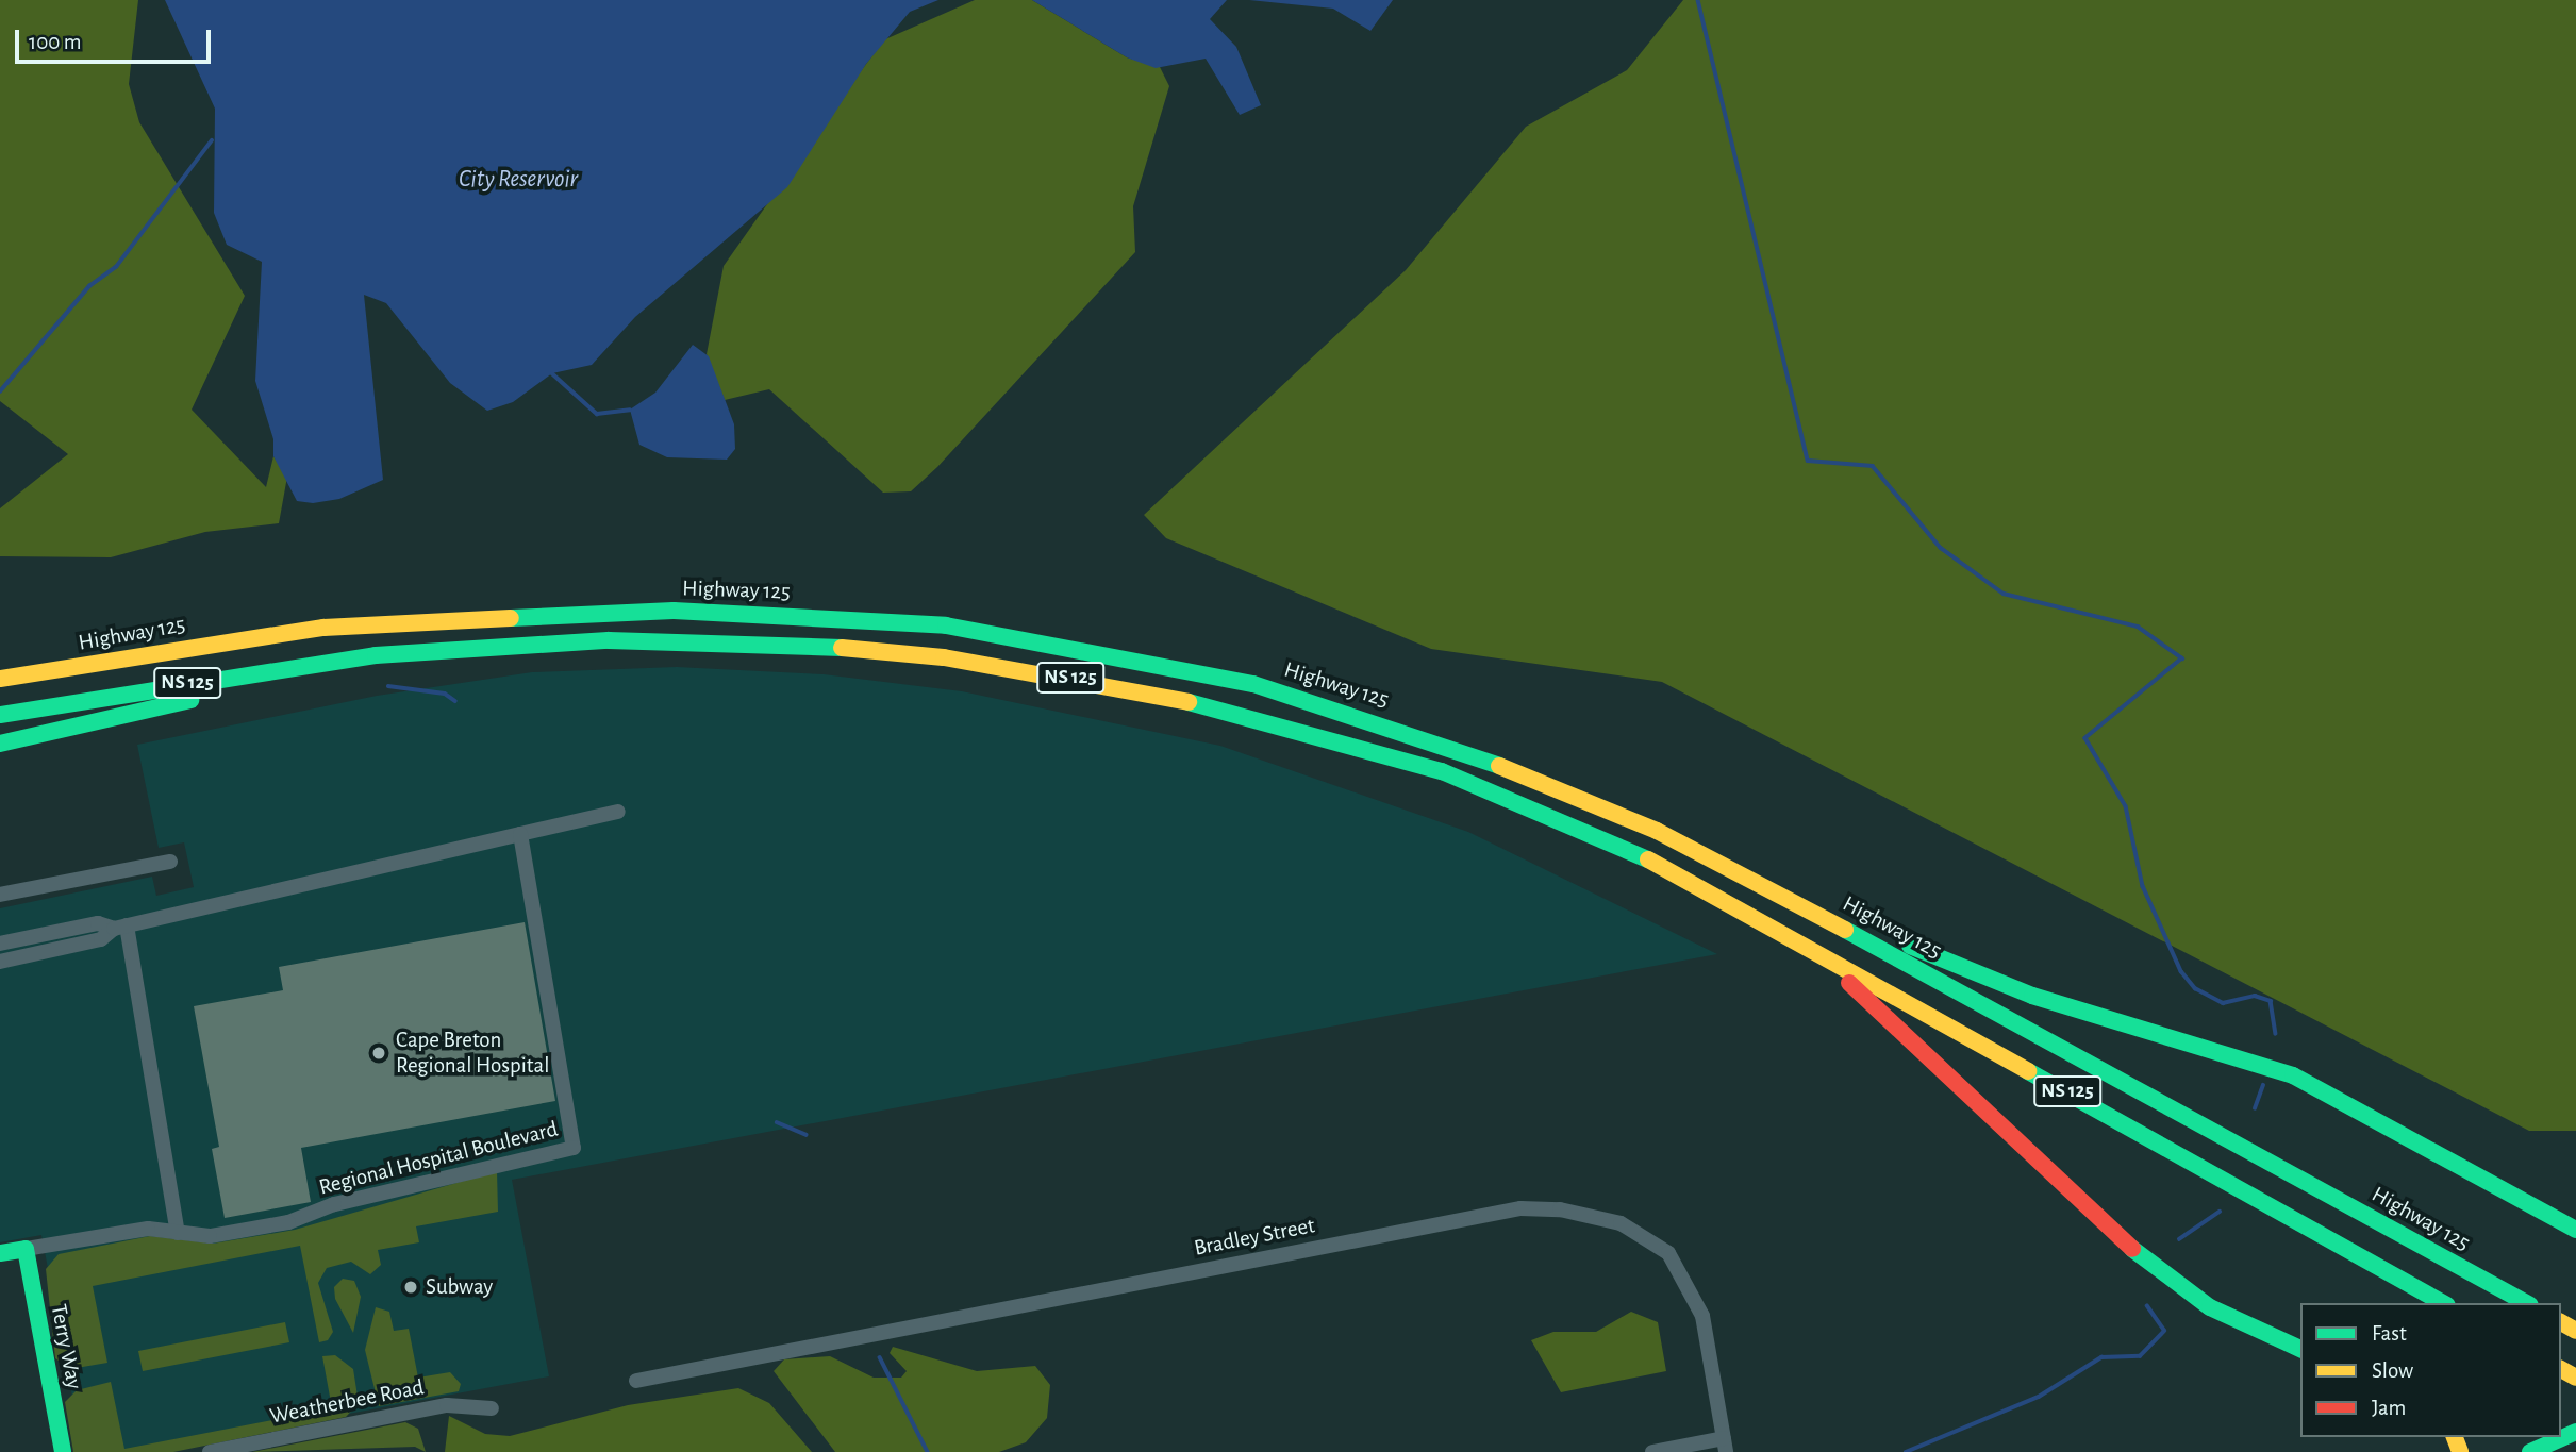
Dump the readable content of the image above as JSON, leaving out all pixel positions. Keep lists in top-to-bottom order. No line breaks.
{"streets":{"main road":["Highway 125","NS 125","Terry Way"],"street":["Regional Hospital Boulevard","Bradley Street","Weatherbee Road"]},"crossings":[["Regional Hospital Boulevard","Terry Way"]],"water":["City Reservoir"],"places":["Cape Breton Regional Hospital","Subway"],"legend":["Fast","Slow","Jam"],"scale_bar":"100 m"}
